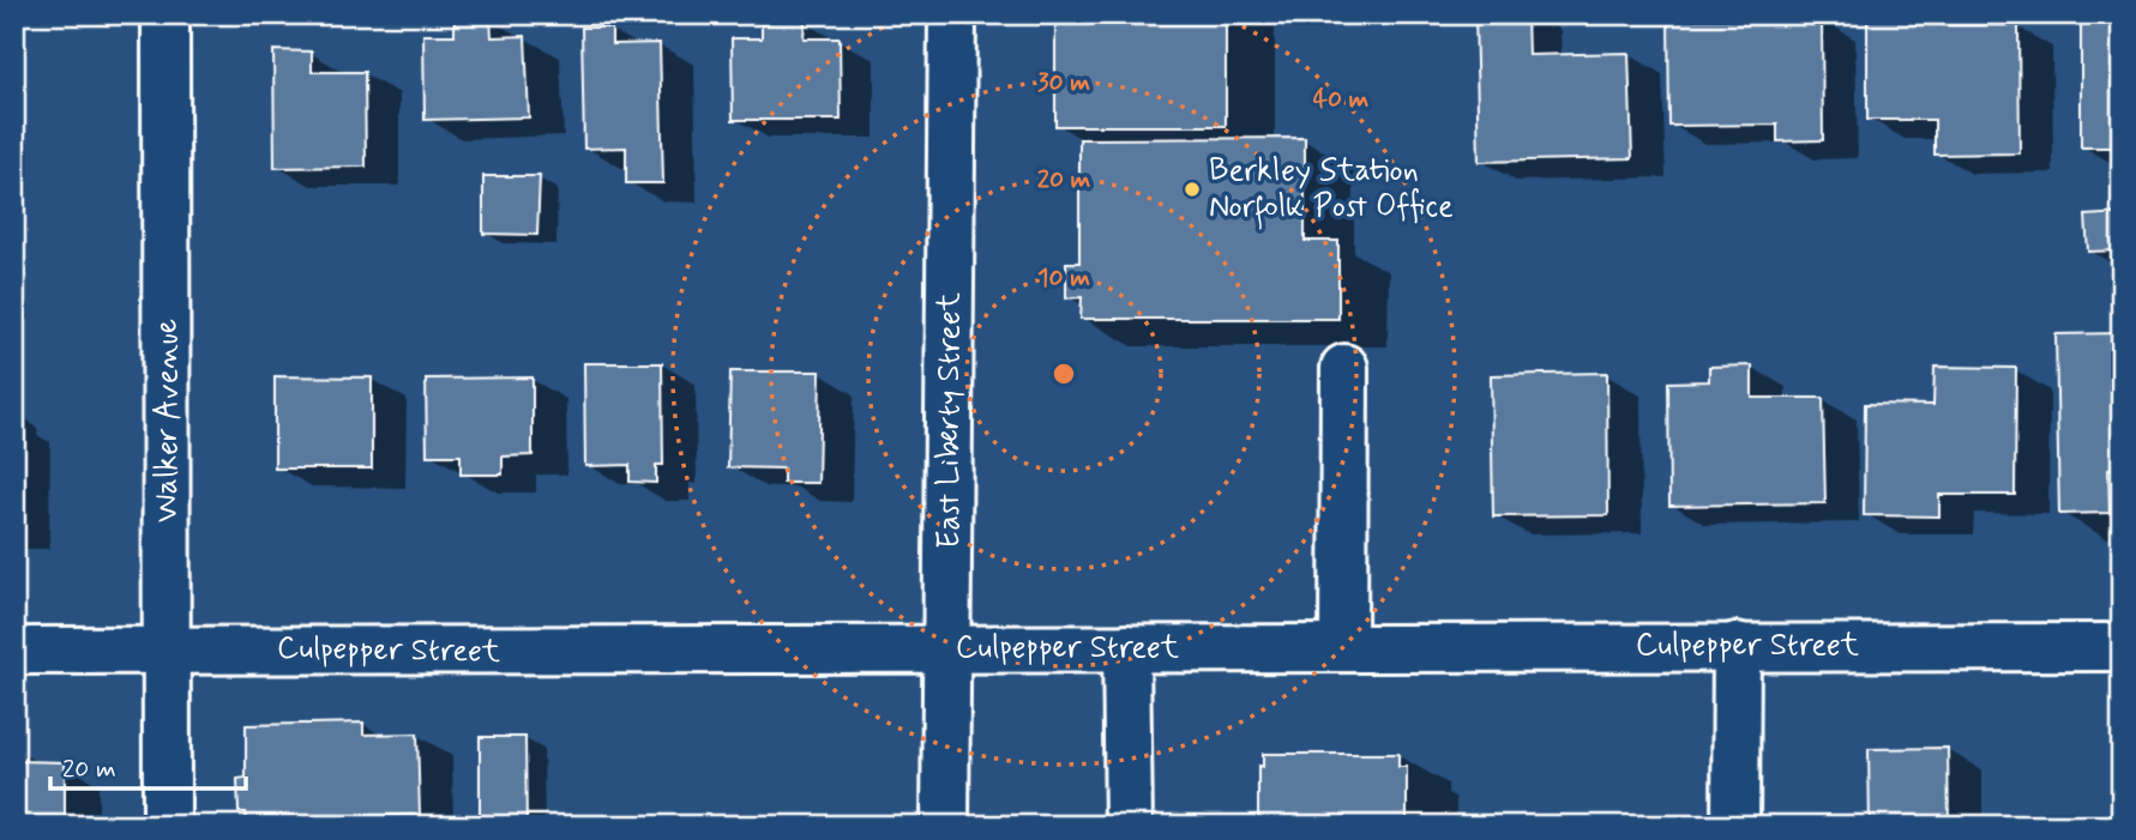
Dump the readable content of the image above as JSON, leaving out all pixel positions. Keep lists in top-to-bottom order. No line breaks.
{"streets":{"street":["Walker Avenue","East Liberty Street","Culpepper Street"]},"crossings":[["Walker Avenue","Culpepper Street"],["East Liberty Street","Culpepper Street"]],"places":["Berkley Station Norfolk Post Office"],"scale_bar":"20 m","rings":["30 m","40 m","20 m","10 m"]}
